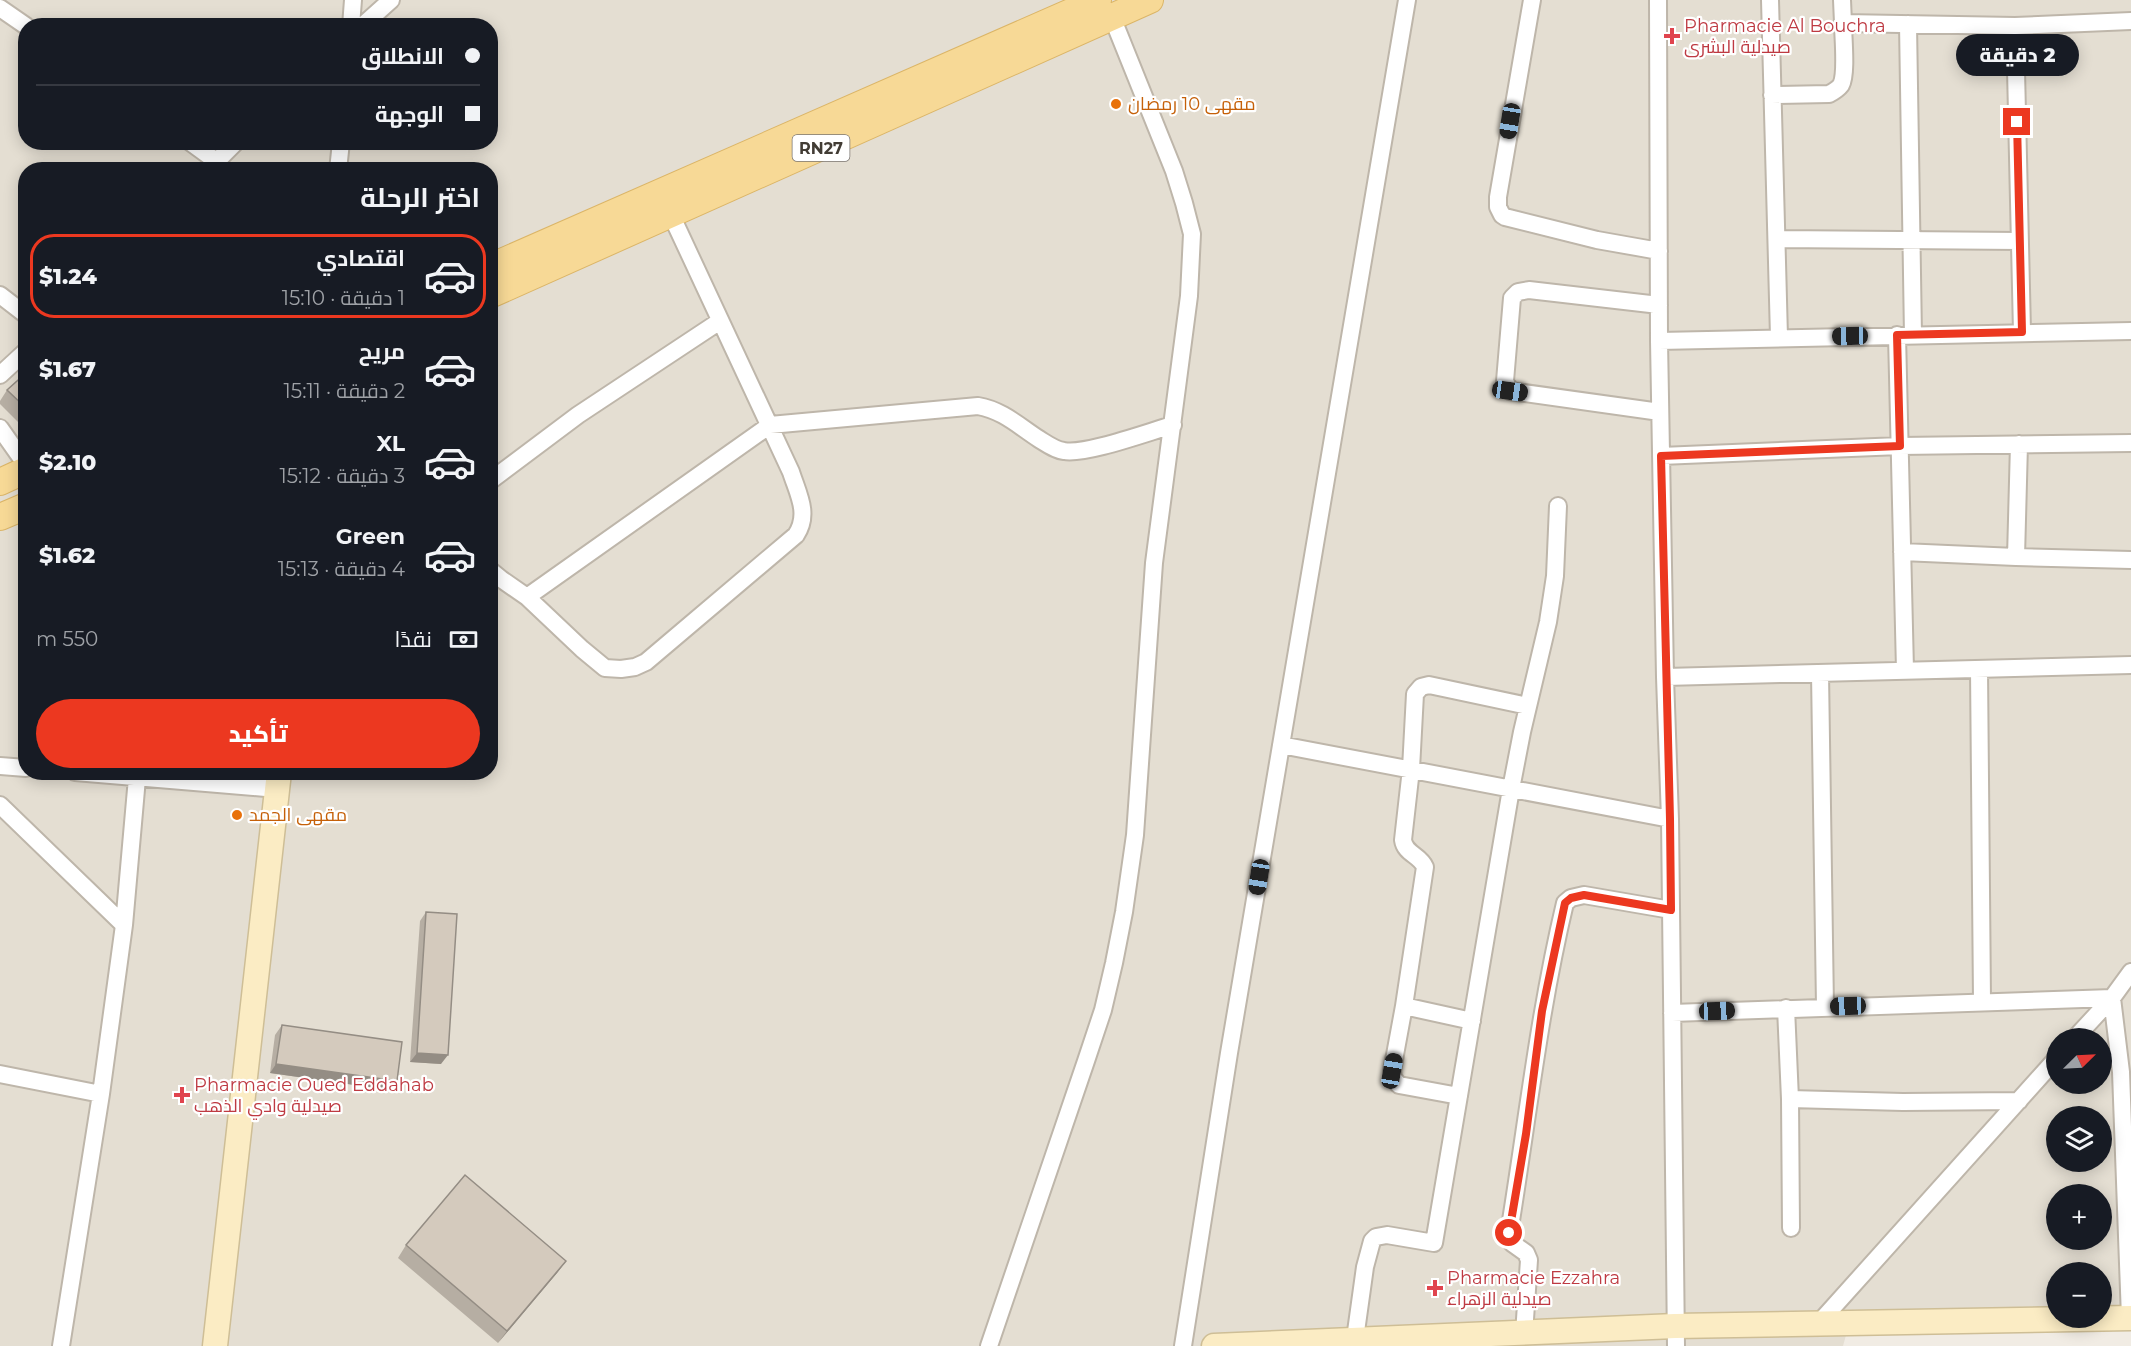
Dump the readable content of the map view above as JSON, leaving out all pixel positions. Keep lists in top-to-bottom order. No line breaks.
{"streets":{"main road":["RN27"]},"places":{"health":["Pharmacie Al Bouchra صيدلية البشرى","Pharmacie Oued Eddahab صيدلية وادي الذهب","Pharmacie Ezzahra صيدلية الزهراء"],"other":["مقهى 10 رمضان","مقهى الجمد"]},"north":"top right","page":{"banner":["الانطلاق","الوجهة"],"bubble":"2 دقيقة","heading":"اختر الرحلة","list":[{"name":"اقتصادي","note":"1 دقيقة · 15:10","value":"$1.24"},{"name":"مريح","note":"2 دقيقة · 15:11","value":"$1.67"},{"name":"XL","note":"3 دقيقة · 15:12","value":"$2.10"},{"name":"Green","note":"4 دقيقة · 15:13","value":"$1.62"}],"pay":["نقدًا","550 m"],"buttons":"تأكيد","map_buttons":["+","−"]}}
